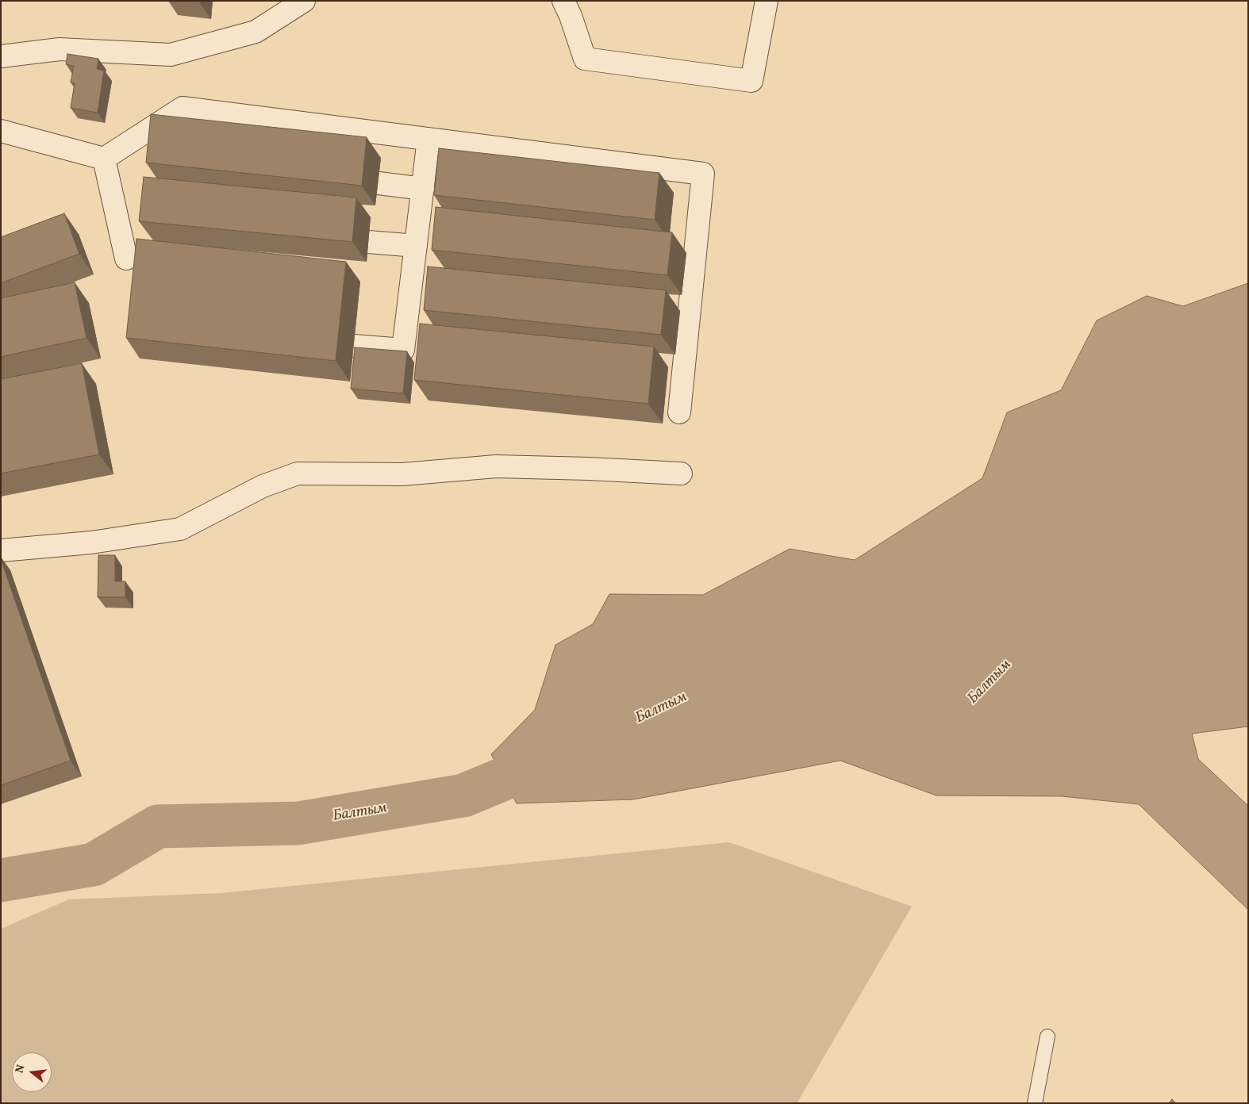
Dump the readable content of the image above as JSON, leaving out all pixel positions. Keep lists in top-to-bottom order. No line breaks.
{"water":["Балтым"],"north":"left"}
